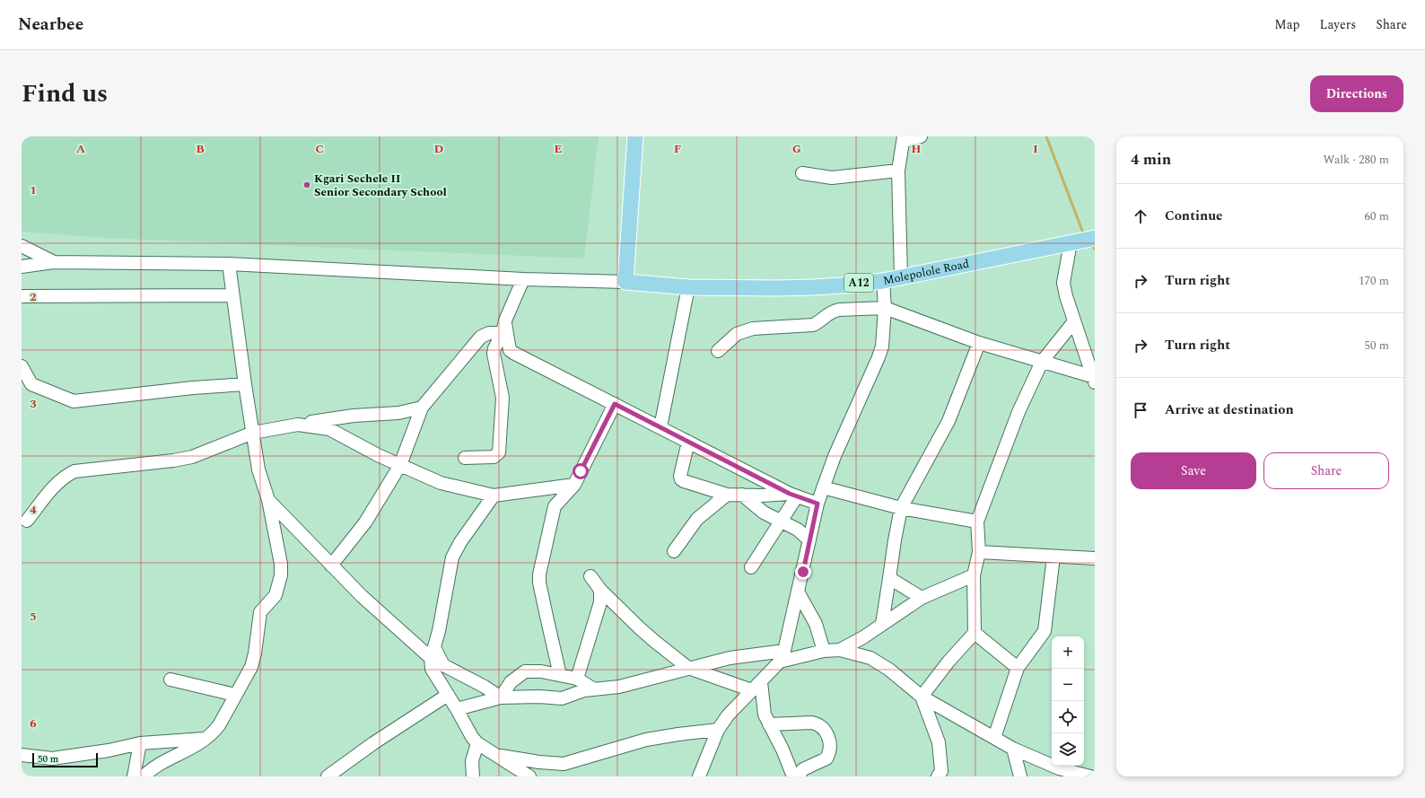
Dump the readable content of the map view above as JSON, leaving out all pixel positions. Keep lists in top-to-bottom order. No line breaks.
{"streets":{"main road":["Molepolole Road","A12"]},"places":["Kgari Sechele II Senior Secondary School"],"scale_bar":"50 m","page":{"header":"Nearbee","nav":["Map","Layers","Share"],"title":"Find us","buttons":["Directions",["Save","Share"]],"heading":["4 min","Walk · 280 m"],"list":[["Continue","60 m"],["Turn right","170 m"],["Turn right","50 m"],"Arrive at destination"],"map_buttons":["+","−"],"scale":"50 m"},"grid":{"columns":["A","B","C","D","E","F","G","H","I"],"rows":["1","2","3","4","5","6"]}}
